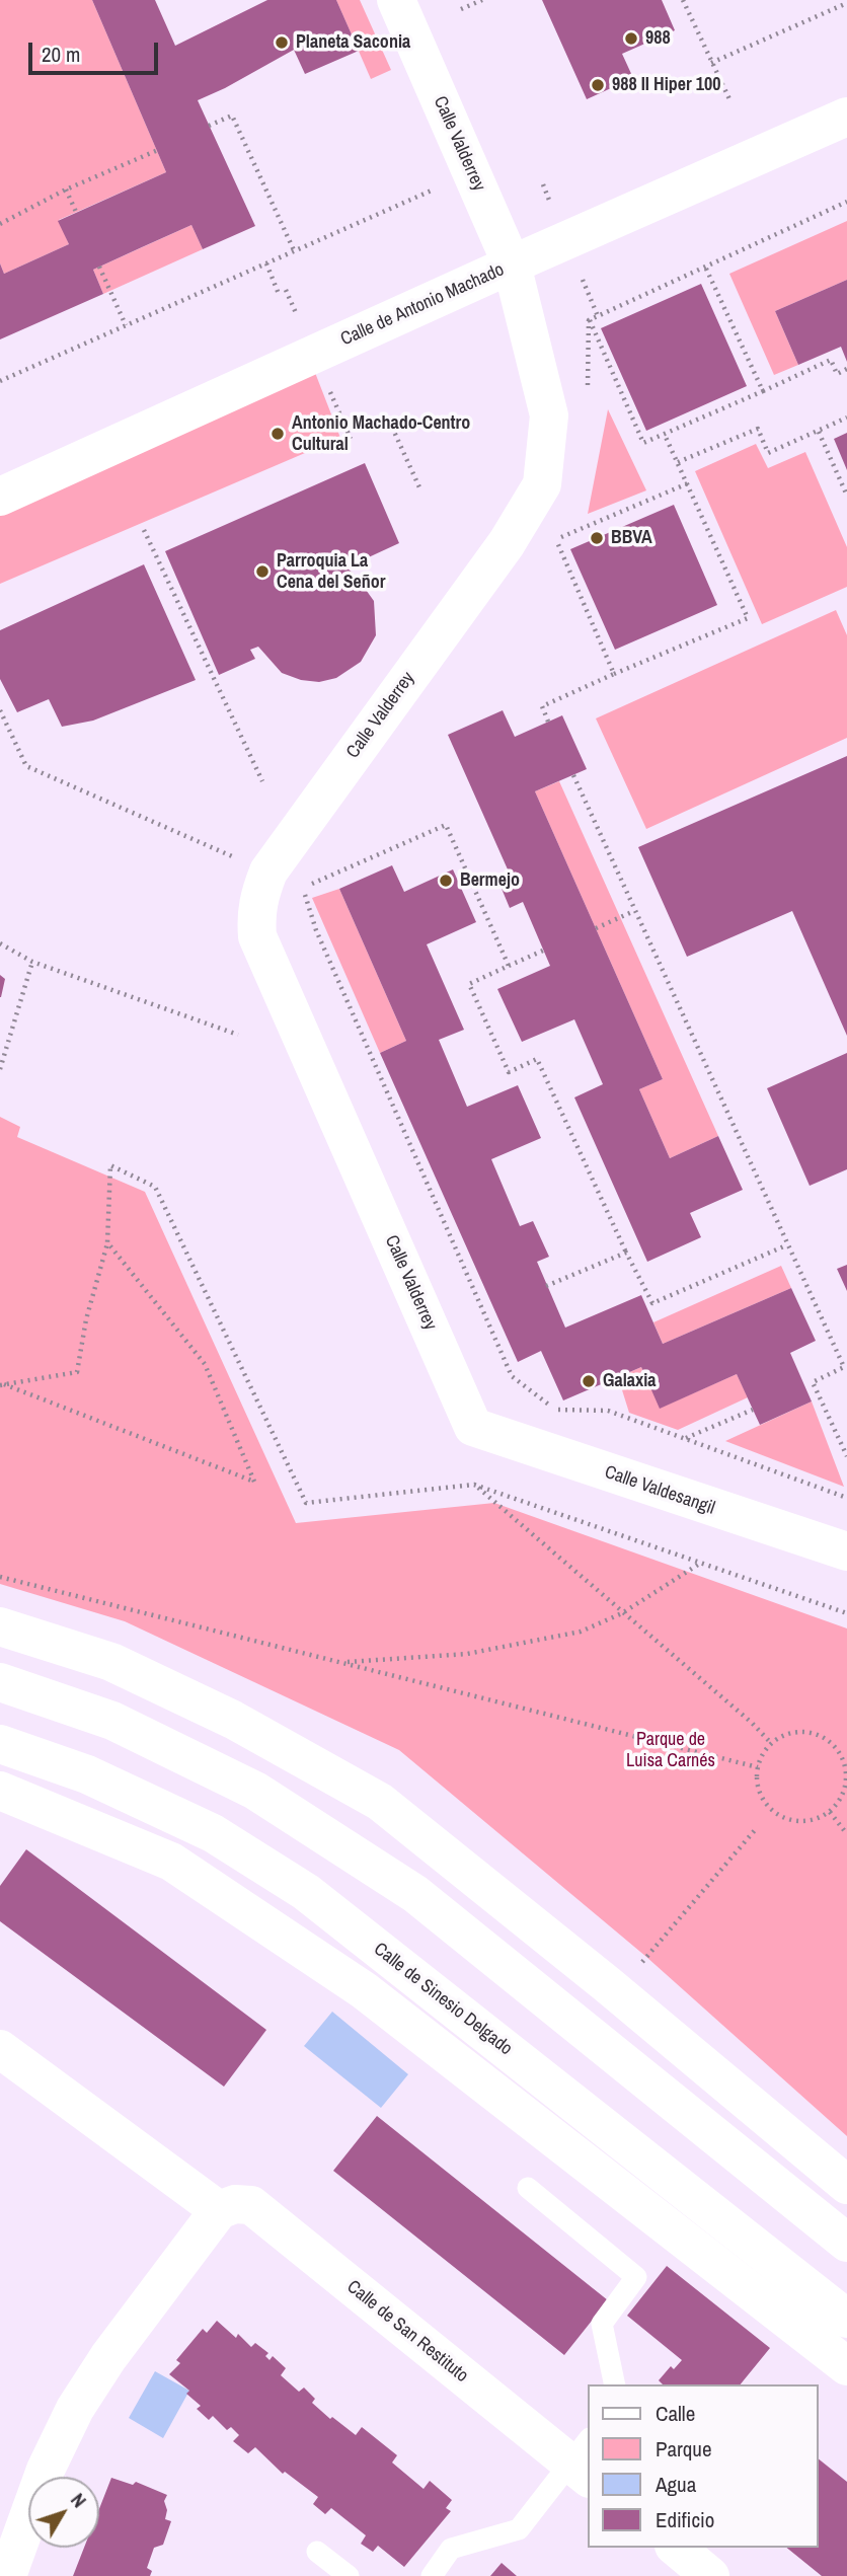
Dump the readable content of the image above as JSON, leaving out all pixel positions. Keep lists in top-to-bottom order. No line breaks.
{"streets":{"street":["Calle Valderrey","Calle de Antonio Machado","Calle Valdesangil","Calle de Sinesio Delgado","Calle de San Restituto"]},"crossings":[["Calle Valderrey","Calle de Antonio Machado"],["Calle Valderrey","Calle Valdesangil"]],"parks":["Parque de Luisa Carnés"],"places":["988","Planeta Saconia","988 II Hiper 100","Antonio Machado-Centro Cultural","BBVA","Parroquia La Cena del Señor","Bermejo","Galaxia"],"legend":["Calle","Parque","Agua","Edificio"],"scale_bar":"20 m","north":"top right"}
